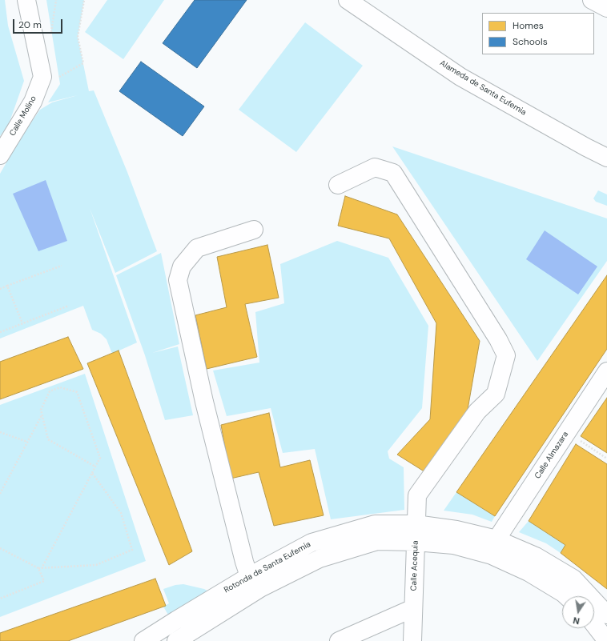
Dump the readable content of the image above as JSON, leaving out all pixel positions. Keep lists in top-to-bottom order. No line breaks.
{"streets":{"street":["Alameda de Santa Eufemia","Calle Molino","Calle Almazara","Calle Acequia","Rotonda de Santa Eufemia"]},"crossings":[["Calle Almazara","Rotonda de Santa Eufemia"],["Calle Acequia","Rotonda de Santa Eufemia"]],"legend":["Homes","Schools"],"scale_bar":"20 m","north":"bottom"}
